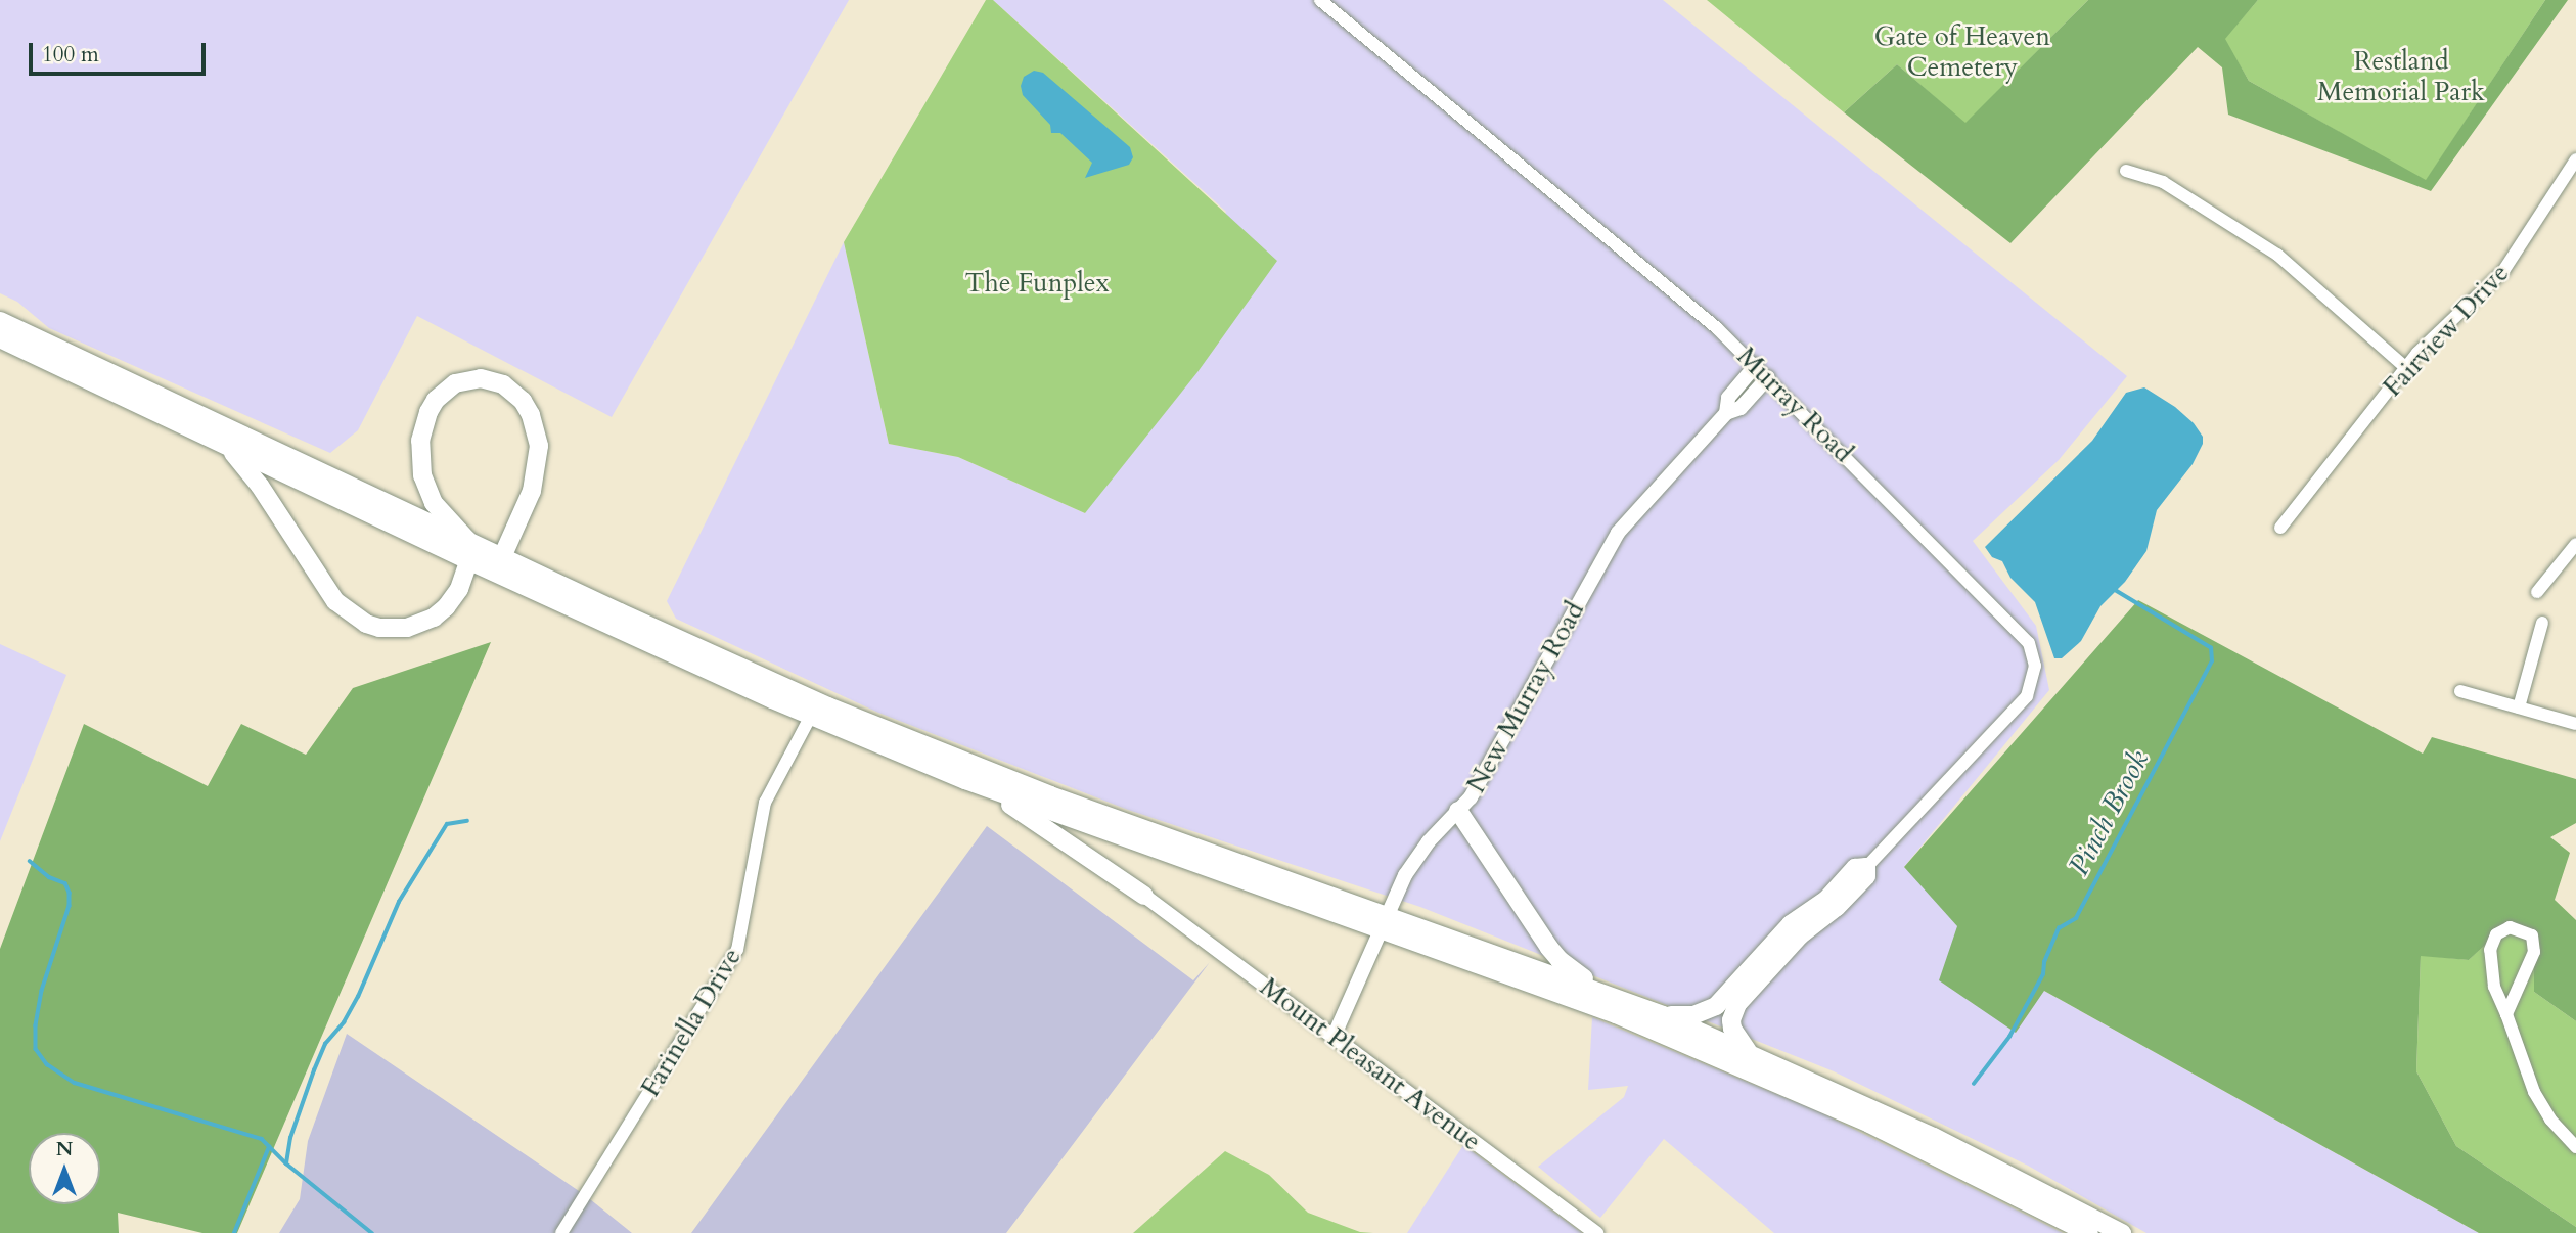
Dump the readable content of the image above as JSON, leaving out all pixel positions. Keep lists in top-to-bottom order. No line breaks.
{"streets":{"street":["Fairview Drive","Murray Road","New Murray Road","Farinella Drive","Mount Pleasant Avenue"]},"crossings":[["Murray Road","New Murray Road"],["New Murray Road","Mount Pleasant Avenue"]],"water":["Pinch Brook"],"parks":["Gate of Heaven Cemetery","Restland Memorial Park","The Funplex"],"scale_bar":"100 m","north":"top"}
